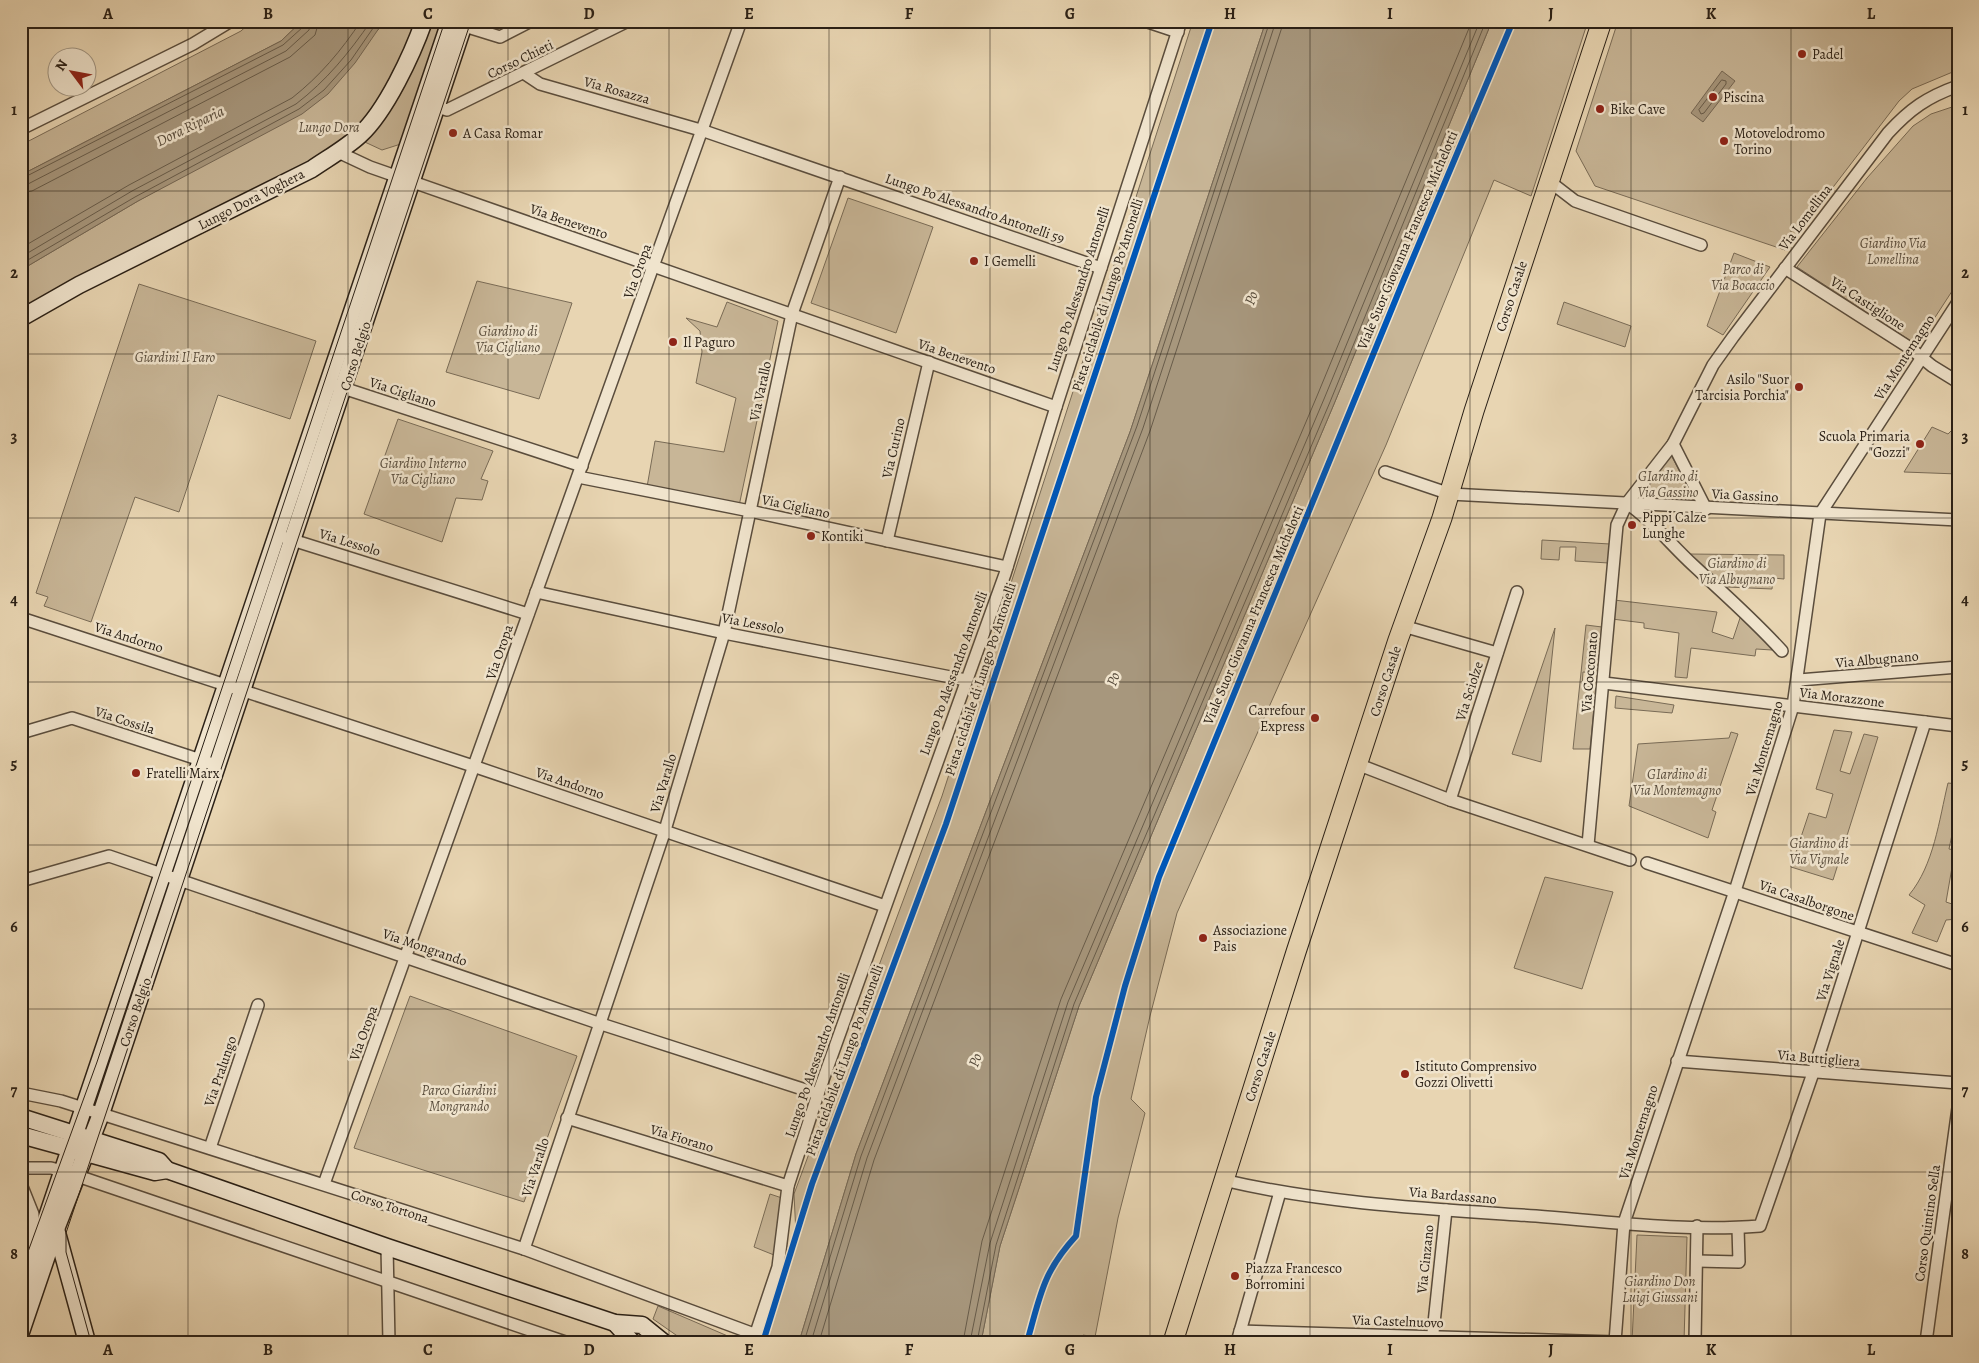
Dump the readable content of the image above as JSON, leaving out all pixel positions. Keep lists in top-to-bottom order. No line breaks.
{"streets":{"main road":["Lungo Dora Voghera","Corso Casale","Corso Belgio"],"street":["Corso Chieti","Via Rosazza","Lungo Po Alessandro Antonelli 59","Via Lomellina","Via Benevento","Via Oropa","Lungo Po Alessandro Antonelli","Via Castiglione","Via Montemagno","Via Varallo","Via Cigliano","Via Curino","Via Gassino","Via Lessolo","Via Andorno","Via Albugnano","Via Cocconato","Via Sciolze","Via Morazzone","Via Cossila","Via Casalborgone","Via Mongrando","Via Vignale","Via Buttigliera","Via Pralungo","Via Fiorano","Via Bardassano","Corso Tortona","Corso Quintino Sella","Via Cinzano","Via Castelnuovo"],"cycle path":["Viale Suor Giovanna Francesca Michelotti","Pista ciclabile di Lungo Po Antonelli"]},"crossings":[["Corso Chieti","Via Rosazza"],["Corso Chieti","Corso Belgio"],["Via Rosazza","Via Oropa"],["Lungo Dora Voghera","Via Benevento"],["Lungo Po Alessandro Antonelli 59","Lungo Po Alessandro Antonelli"],["Via Lomellina","Via Castiglione"],["Via Lomellina","Via Gassino"],["Via Lomellina","Via Cocconato"],["Via Benevento","Via Oropa"],["Via Benevento","Lungo Po Alessandro Antonelli"],["Via Benevento","Corso Belgio"],["Via Benevento","Via Varallo"],["Via Benevento","Via Curino"],["Via Oropa","Via Cigliano"],["Via Oropa","Via Lessolo"],["Via Oropa","Via Andorno"],["Via Oropa","Via Mongrando"],["Via Oropa","Corso Tortona"],["Lungo Po Alessandro Antonelli","Via Cigliano"],["Lungo Po Alessandro Antonelli","Via Lessolo"],["Lungo Po Alessandro Antonelli","Via Andorno"],["Lungo Po Alessandro Antonelli","Via Mongrando"],["Lungo Po Alessandro Antonelli","Via Fiorano"],["Lungo Po Alessandro Antonelli","Corso Tortona"],["Corso Casale","Via Gassino"],["Via Castiglione","Via Montemagno"],["Corso Belgio","Via Cigliano"],["Corso Belgio","Via Lessolo"],["Corso Belgio","Via Andorno"],["Corso Belgio","Via Cossila"],["Corso Belgio","Via Mongrando"],["Corso Belgio","Corso Tortona"],["Via Montemagno","Via Gassino"],["Via Montemagno","Via Albugnano"],["Via Montemagno","Via Morazzone"],["Via Montemagno","Via Casalborgone"],["Via Montemagno","Via Buttigliera"],["Via Montemagno","Via Bardassano"],["Via Montemagno","Via Castelnuovo"],["Via Varallo","Via Cigliano"],["Via Varallo","Via Lessolo"],["Via Varallo","Via Andorno"],["Via Varallo","Via Mongrando"],["Via Varallo","Via Fiorano"],["Via Varallo","Corso Tortona"],["Via Cigliano","Via Curino"],["Via Gassino","Via Cocconato"],["Via Cocconato","Via Morazzone"],["Via Morazzone","Via Vignale"],["Via Casalborgone","Via Vignale"],["Via Vignale","Via Buttigliera"],["Via Pralungo","Corso Tortona"],["Via Bardassano","Via Cinzano"],["Via Cinzano","Via Castelnuovo"]],"water":["Dora Riparia","Po"],"parks":["Lungo Dora","Giardino Via Lomellina","Parco di Via Bocaccio","Giardino di Via Cigliano","Giardini Il Faro","Giardino Interno Via Cigliano","GIardino di Via Gassino","Giardino di Via Albugnano","GIardino di Via Montemagno","Giardino di Via Vignale","Parco Giardini Mongrando","Giardino Don Luigi Giussani"],"places":["Padel","Piscina","Bike Cave","A Casa Romar","Motovelodromo Torino","I Gemelli","Il Paguro","Asilo \"Suor Tarcisia Porchia\"","Scuola Primaria \"Gozzi\"","Pippi Calze Lunghe","Kontiki","Carrefour Express","Fratelli Marx","Associazione Pais","Istituto Comprensivo Gozzi Olivetti","Piazza Francesco Borromini"],"north":"top left","grid":{"columns":["A","B","C","D","E","F","G","H","I","J","K","L"],"rows":["1","2","3","4","5","6","7","8"]}}
